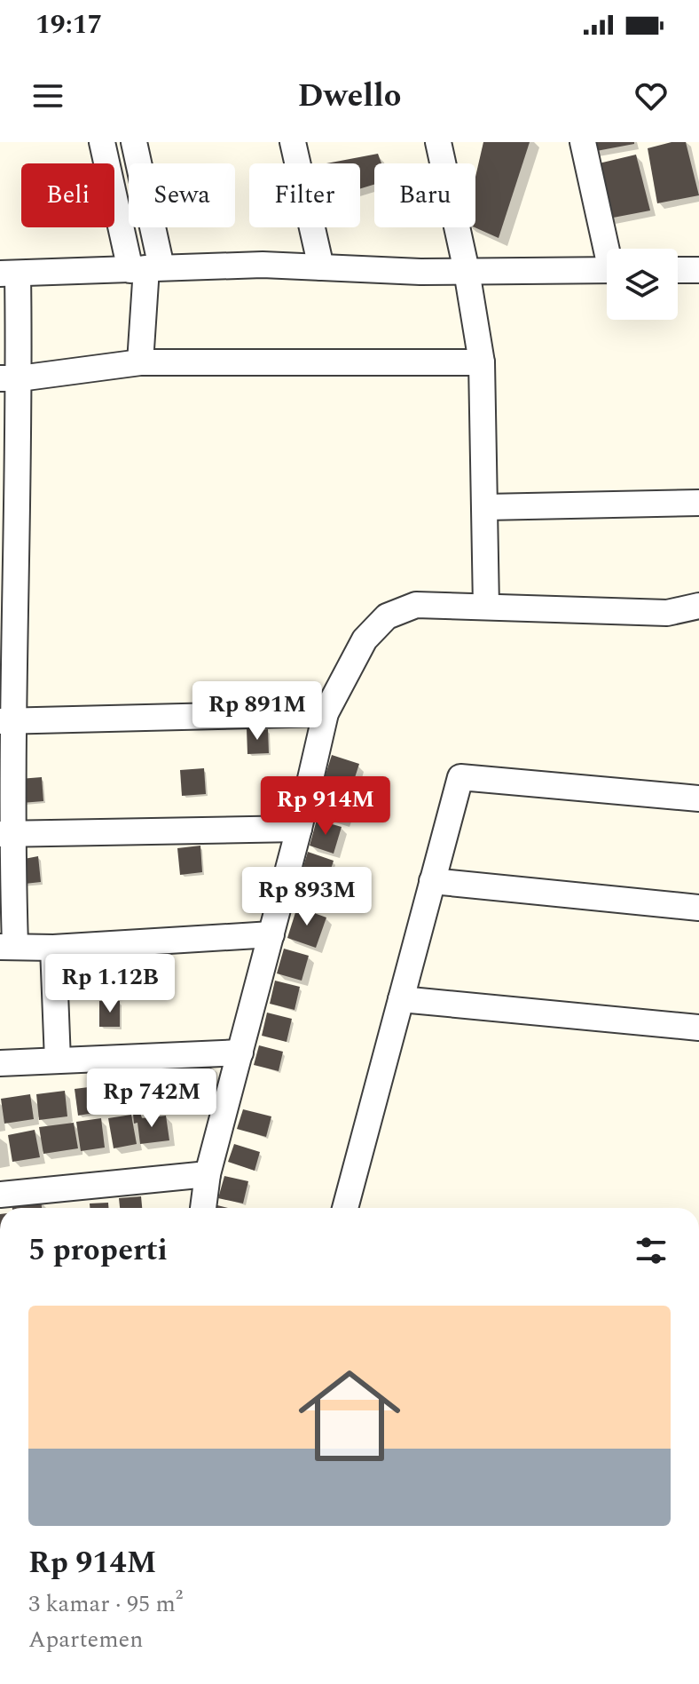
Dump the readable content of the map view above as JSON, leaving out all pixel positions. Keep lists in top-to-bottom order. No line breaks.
{"page":{"status":"19:17","header":"Dwello","chip":["Beli","Sewa","Filter","Baru"],"price":["Rp 891M","Rp 914M","Rp 893M","Rp 1.12B","Rp 742M"],"heading":"5 properti","list":[{"name":"Rp 914M","note":"3 kamar · 95 m² · Apartemen"}]}}
